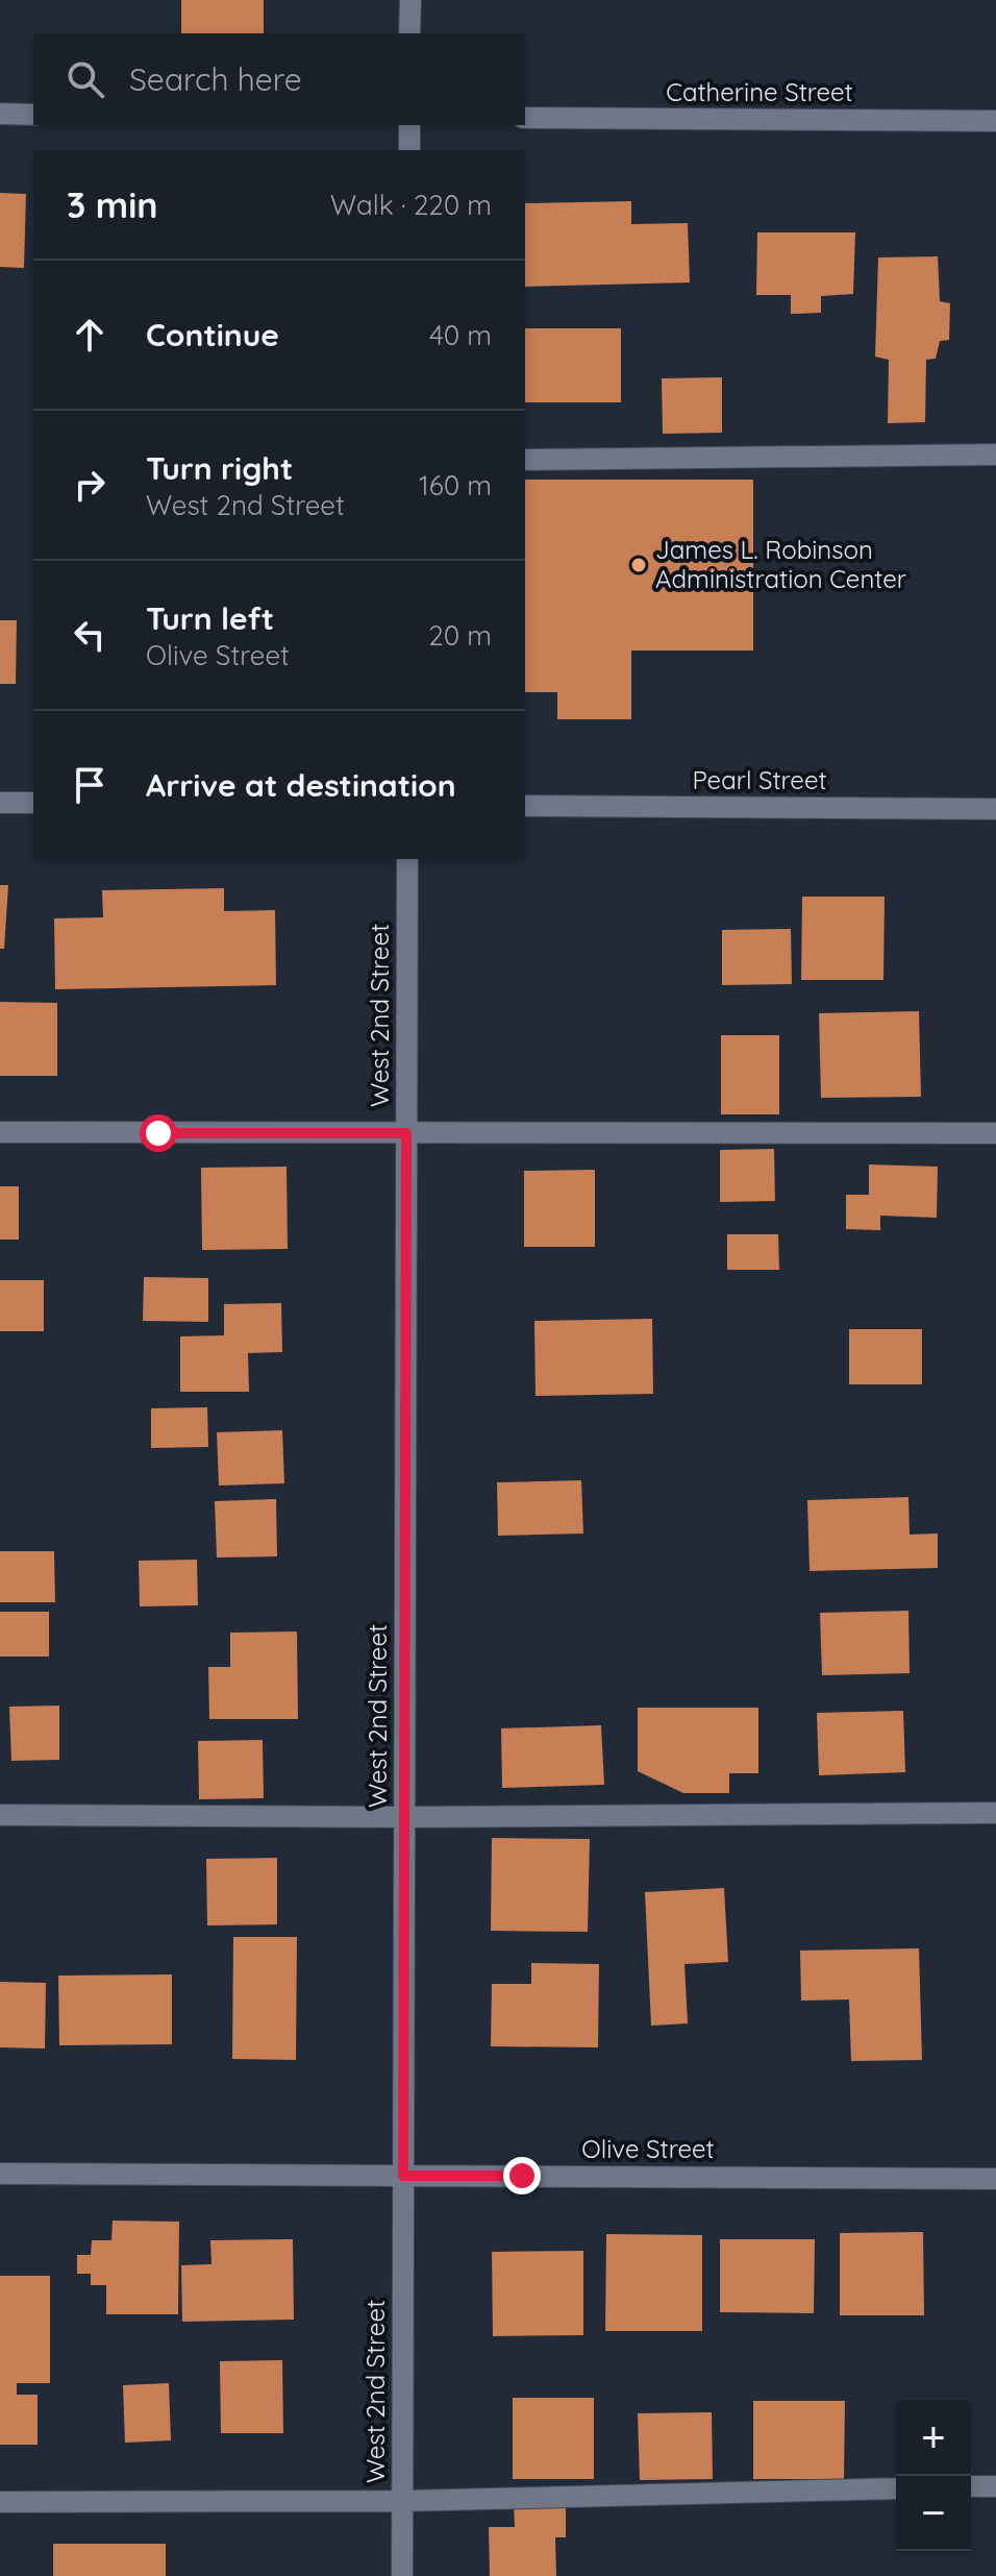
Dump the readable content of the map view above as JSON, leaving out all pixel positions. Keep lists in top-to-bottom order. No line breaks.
{"streets":{"street":["Catherine Street","Pearl Street","West 2nd Street","Olive Street"]},"crossings":[["West 2nd Street","Olive Street"]],"places":["James L. Robinson Administration Center"],"page":{"search":"Search here","heading":["3 min","Walk · 220 m"],"list":[["Continue","40 m"],["Turn right","West 2nd Street","160 m"],["Turn left","Olive Street","20 m"],"Arrive at destination"],"map_buttons":["+","−"]}}
